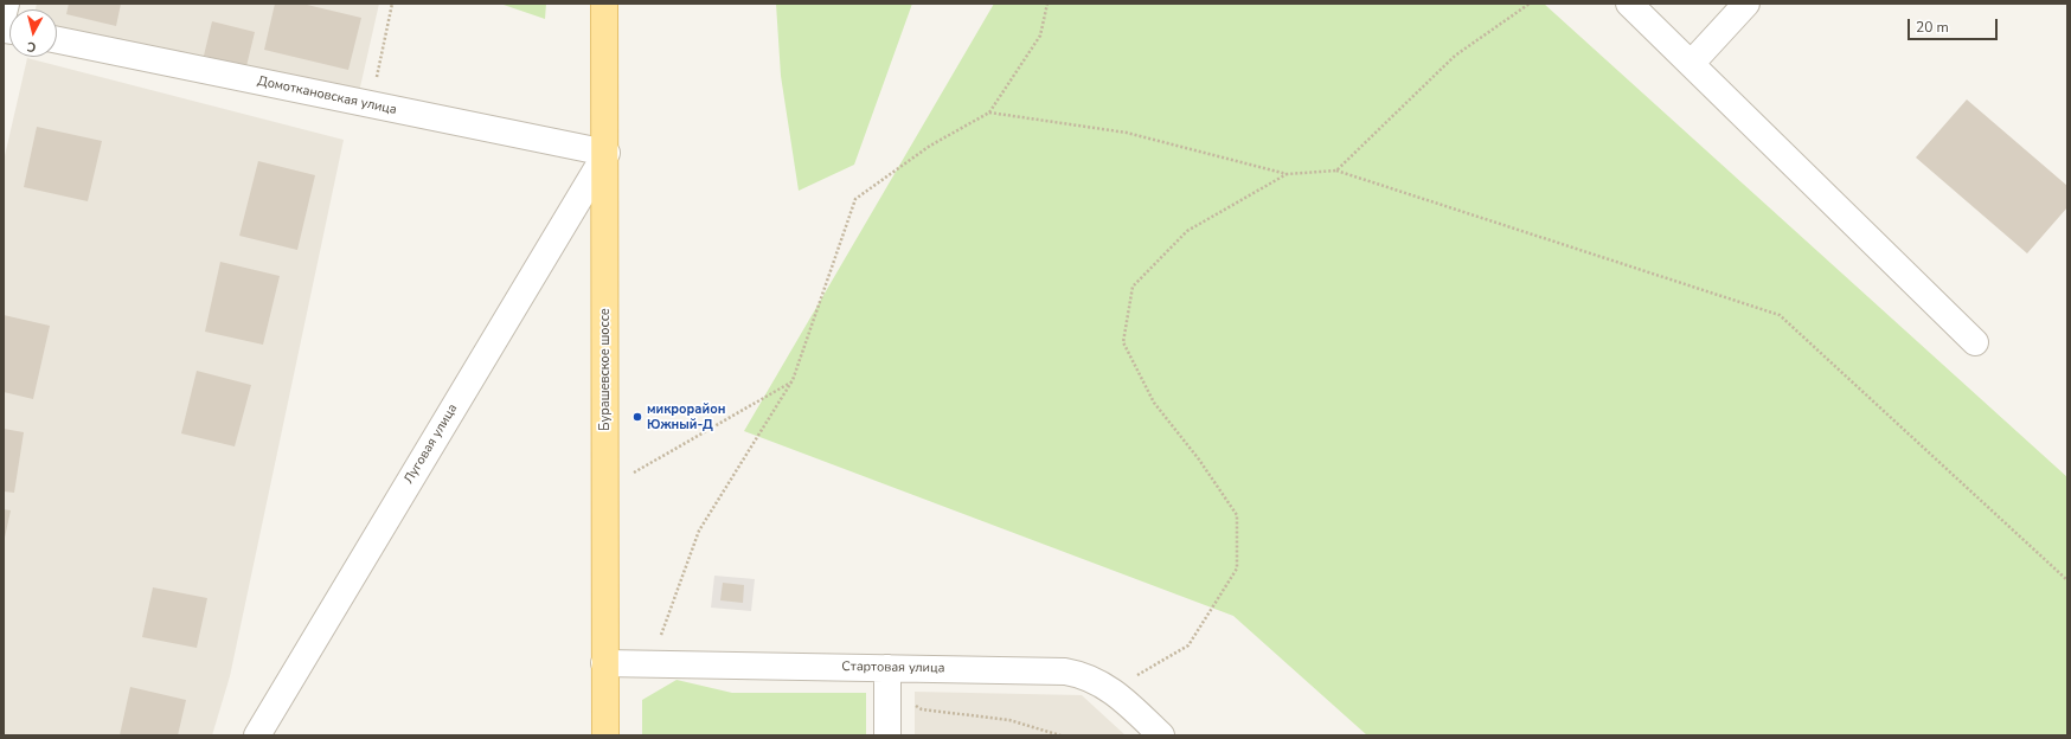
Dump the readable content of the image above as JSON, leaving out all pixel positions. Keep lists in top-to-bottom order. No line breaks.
{"streets":{"main road":["Бурашевское шоссе"],"street":["Домоткановская улица","Луговая улица","Стартовая улица"]},"crossings":[["Домоткановская улица","Бурашевское шоссе"],["Домоткановская улица","Луговая улица"],["Бурашевское шоссе","Луговая улица"],["Бурашевское шоссе","Стартовая улица"]],"places":["микрорайон Южный-Д"],"scale_bar":"20 m","north":"bottom"}
